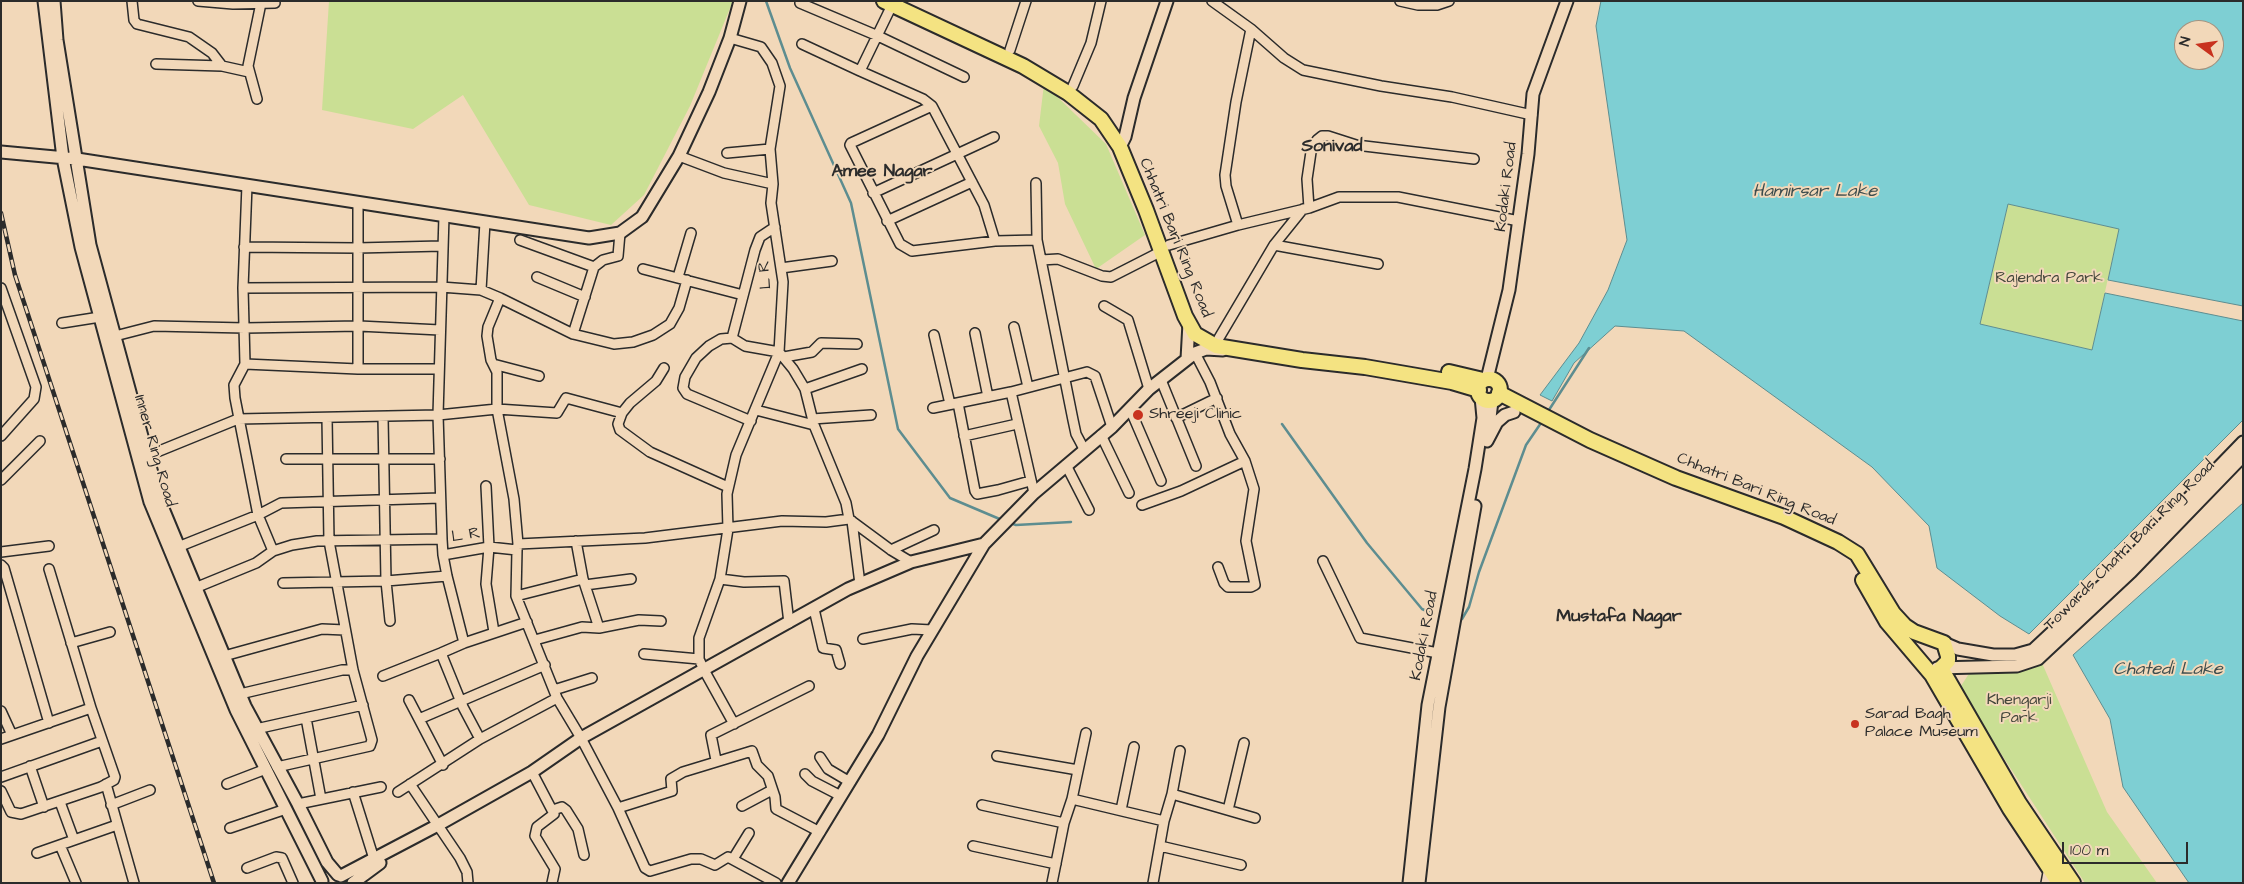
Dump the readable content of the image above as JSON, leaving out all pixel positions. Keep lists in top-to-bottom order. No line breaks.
{"streets":{"main road":["Kodaki Road","Chhatri Bari Ring Road","Inner Ring Road","Towards Chatri Bari Ring Road"],"street":["L R"]},"crossings":[["Kodaki Road","Chhatri Bari Ring Road"],["Chhatri Bari Ring Road","Towards Chatri Bari Ring Road"],["L R","Inner Ring Road"]],"districts":["Sonivad","Amee Nagar","Mustafa Nagar"],"water":["Hamirsar Lake","Chatedi Lake"],"parks":["Rajendra Park","Khengarji Park"],"places":["Shreeji Clinic","Sarad Bagh Palace Museum"],"scale_bar":"100 m","north":"left"}
